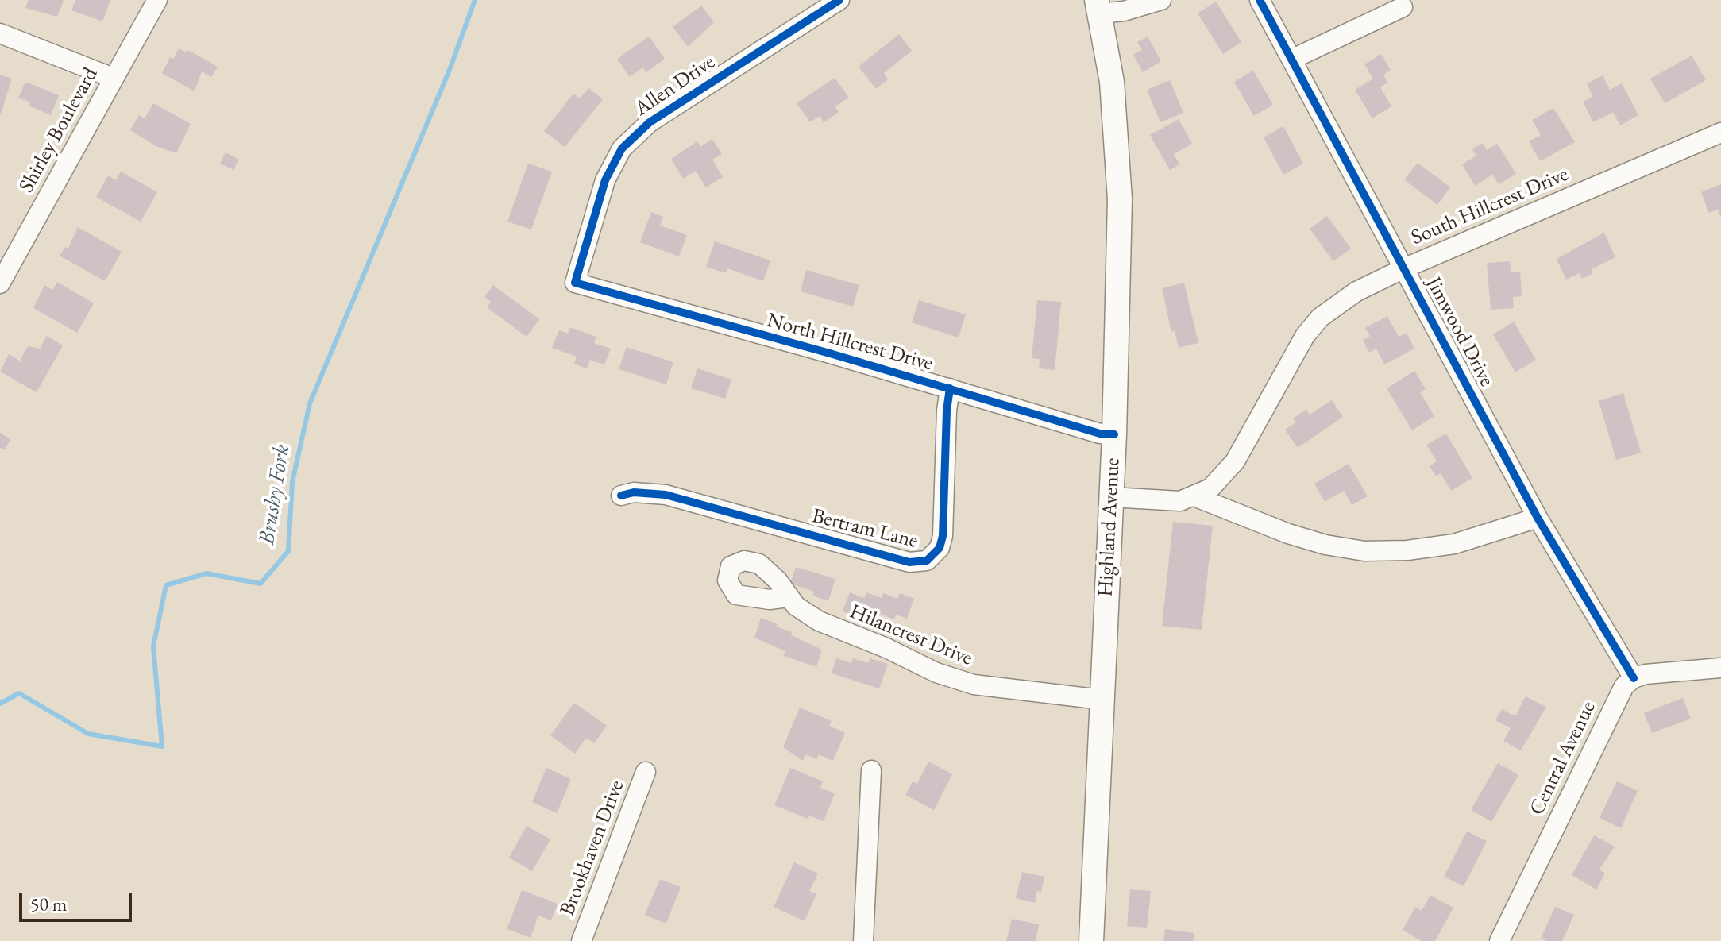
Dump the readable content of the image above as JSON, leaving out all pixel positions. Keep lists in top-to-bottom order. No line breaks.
{"streets":{"main road":["Highland Avenue"],"street":["Allen Drive","Shirley Boulevard","South Hillcrest Drive","Jimwood Drive","North Hillcrest Drive","Bertram Lane","Hilancrest Drive","Central Avenue","Brookhaven Drive"]},"crossings":[["Allen Drive","North Hillcrest Drive"],["South Hillcrest Drive","Jimwood Drive"],["South Hillcrest Drive","Highland Avenue"],["Jimwood Drive","Central Avenue"],["North Hillcrest Drive","Highland Avenue"],["North Hillcrest Drive","Bertram Lane"],["Highland Avenue","Hilancrest Drive"]],"water":["Brushy Fork"],"scale_bar":"50 m"}
